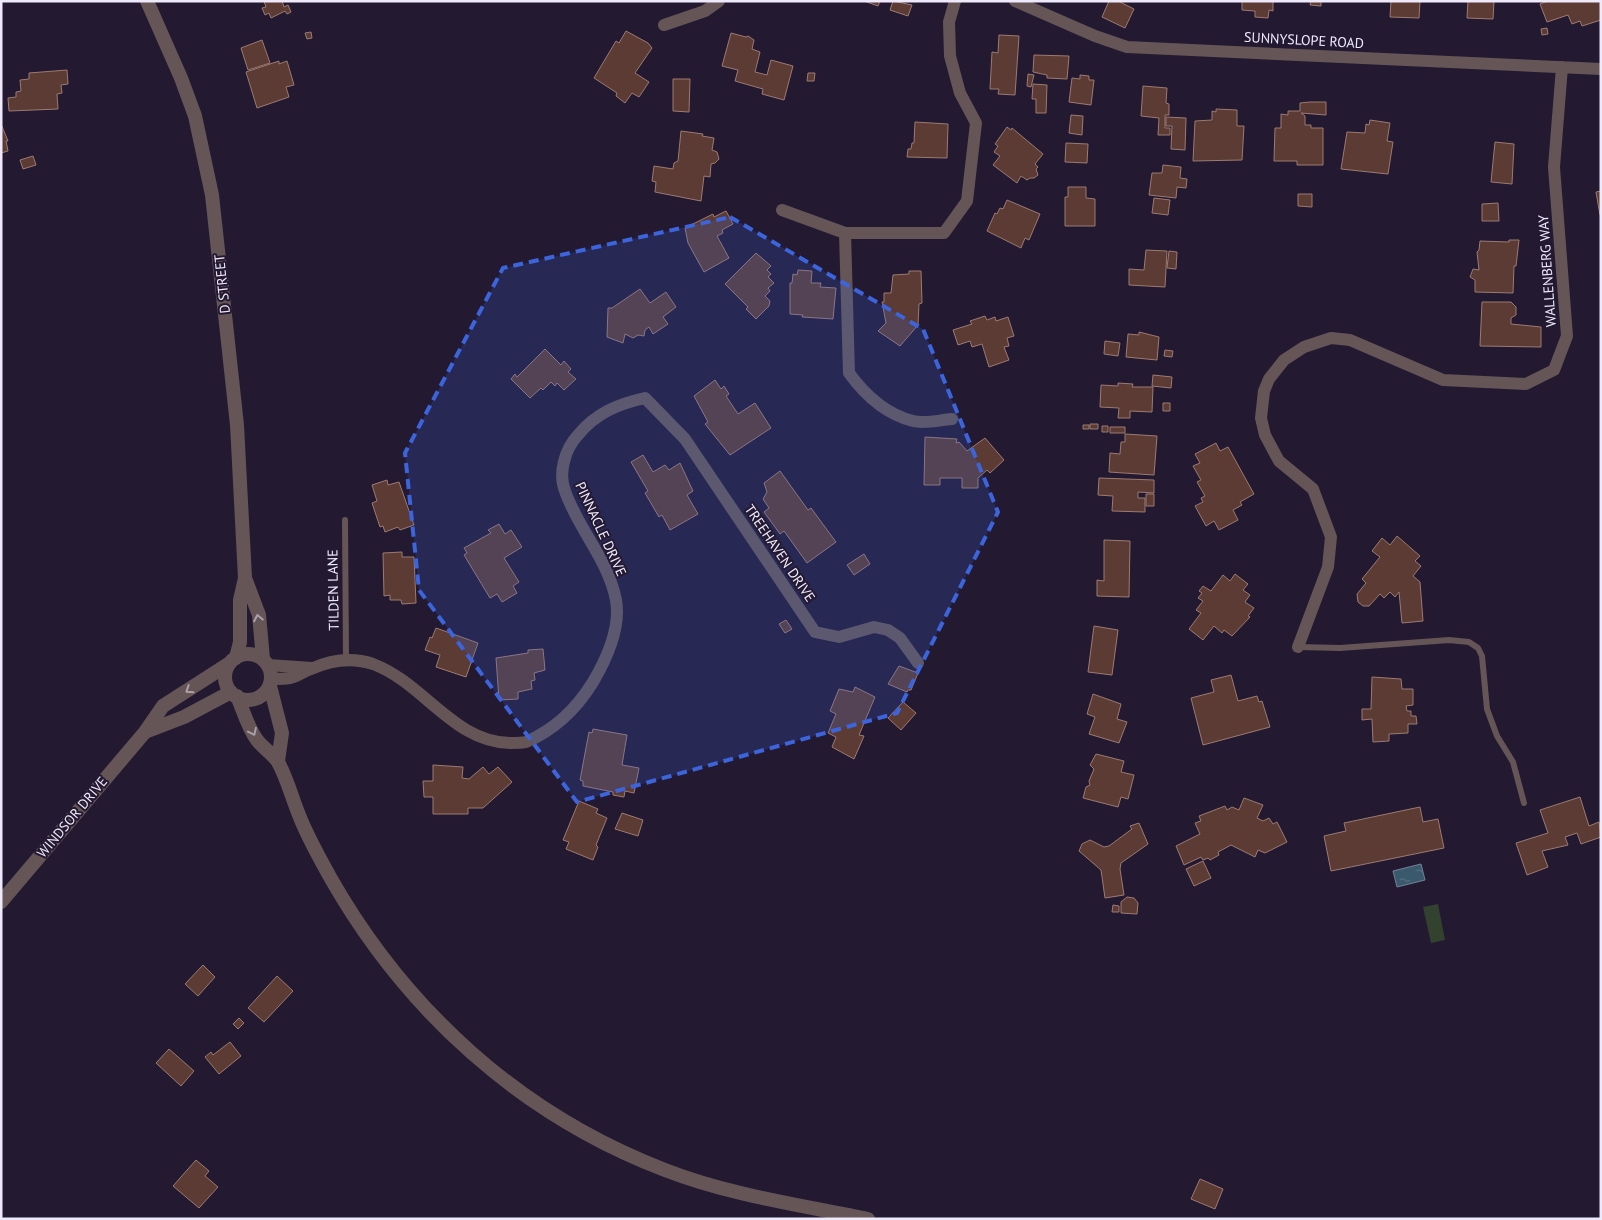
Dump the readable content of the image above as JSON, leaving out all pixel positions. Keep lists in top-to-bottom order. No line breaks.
{"streets":{"street":["SUNNYSLOPE ROAD","WALLENBERG WAY","D STREET","PINNACLE DRIVE","TREEHAVEN DRIVE","WINDSOR DRIVE"],"lane":["TILDEN LANE"]},"crossings":[["SUNNYSLOPE ROAD","WALLENBERG WAY"],["D STREET","PINNACLE DRIVE"],["D STREET","WINDSOR DRIVE"],["PINNACLE DRIVE","TREEHAVEN DRIVE"],["PINNACLE DRIVE","TILDEN LANE"],["PINNACLE DRIVE","WINDSOR DRIVE"]]}
